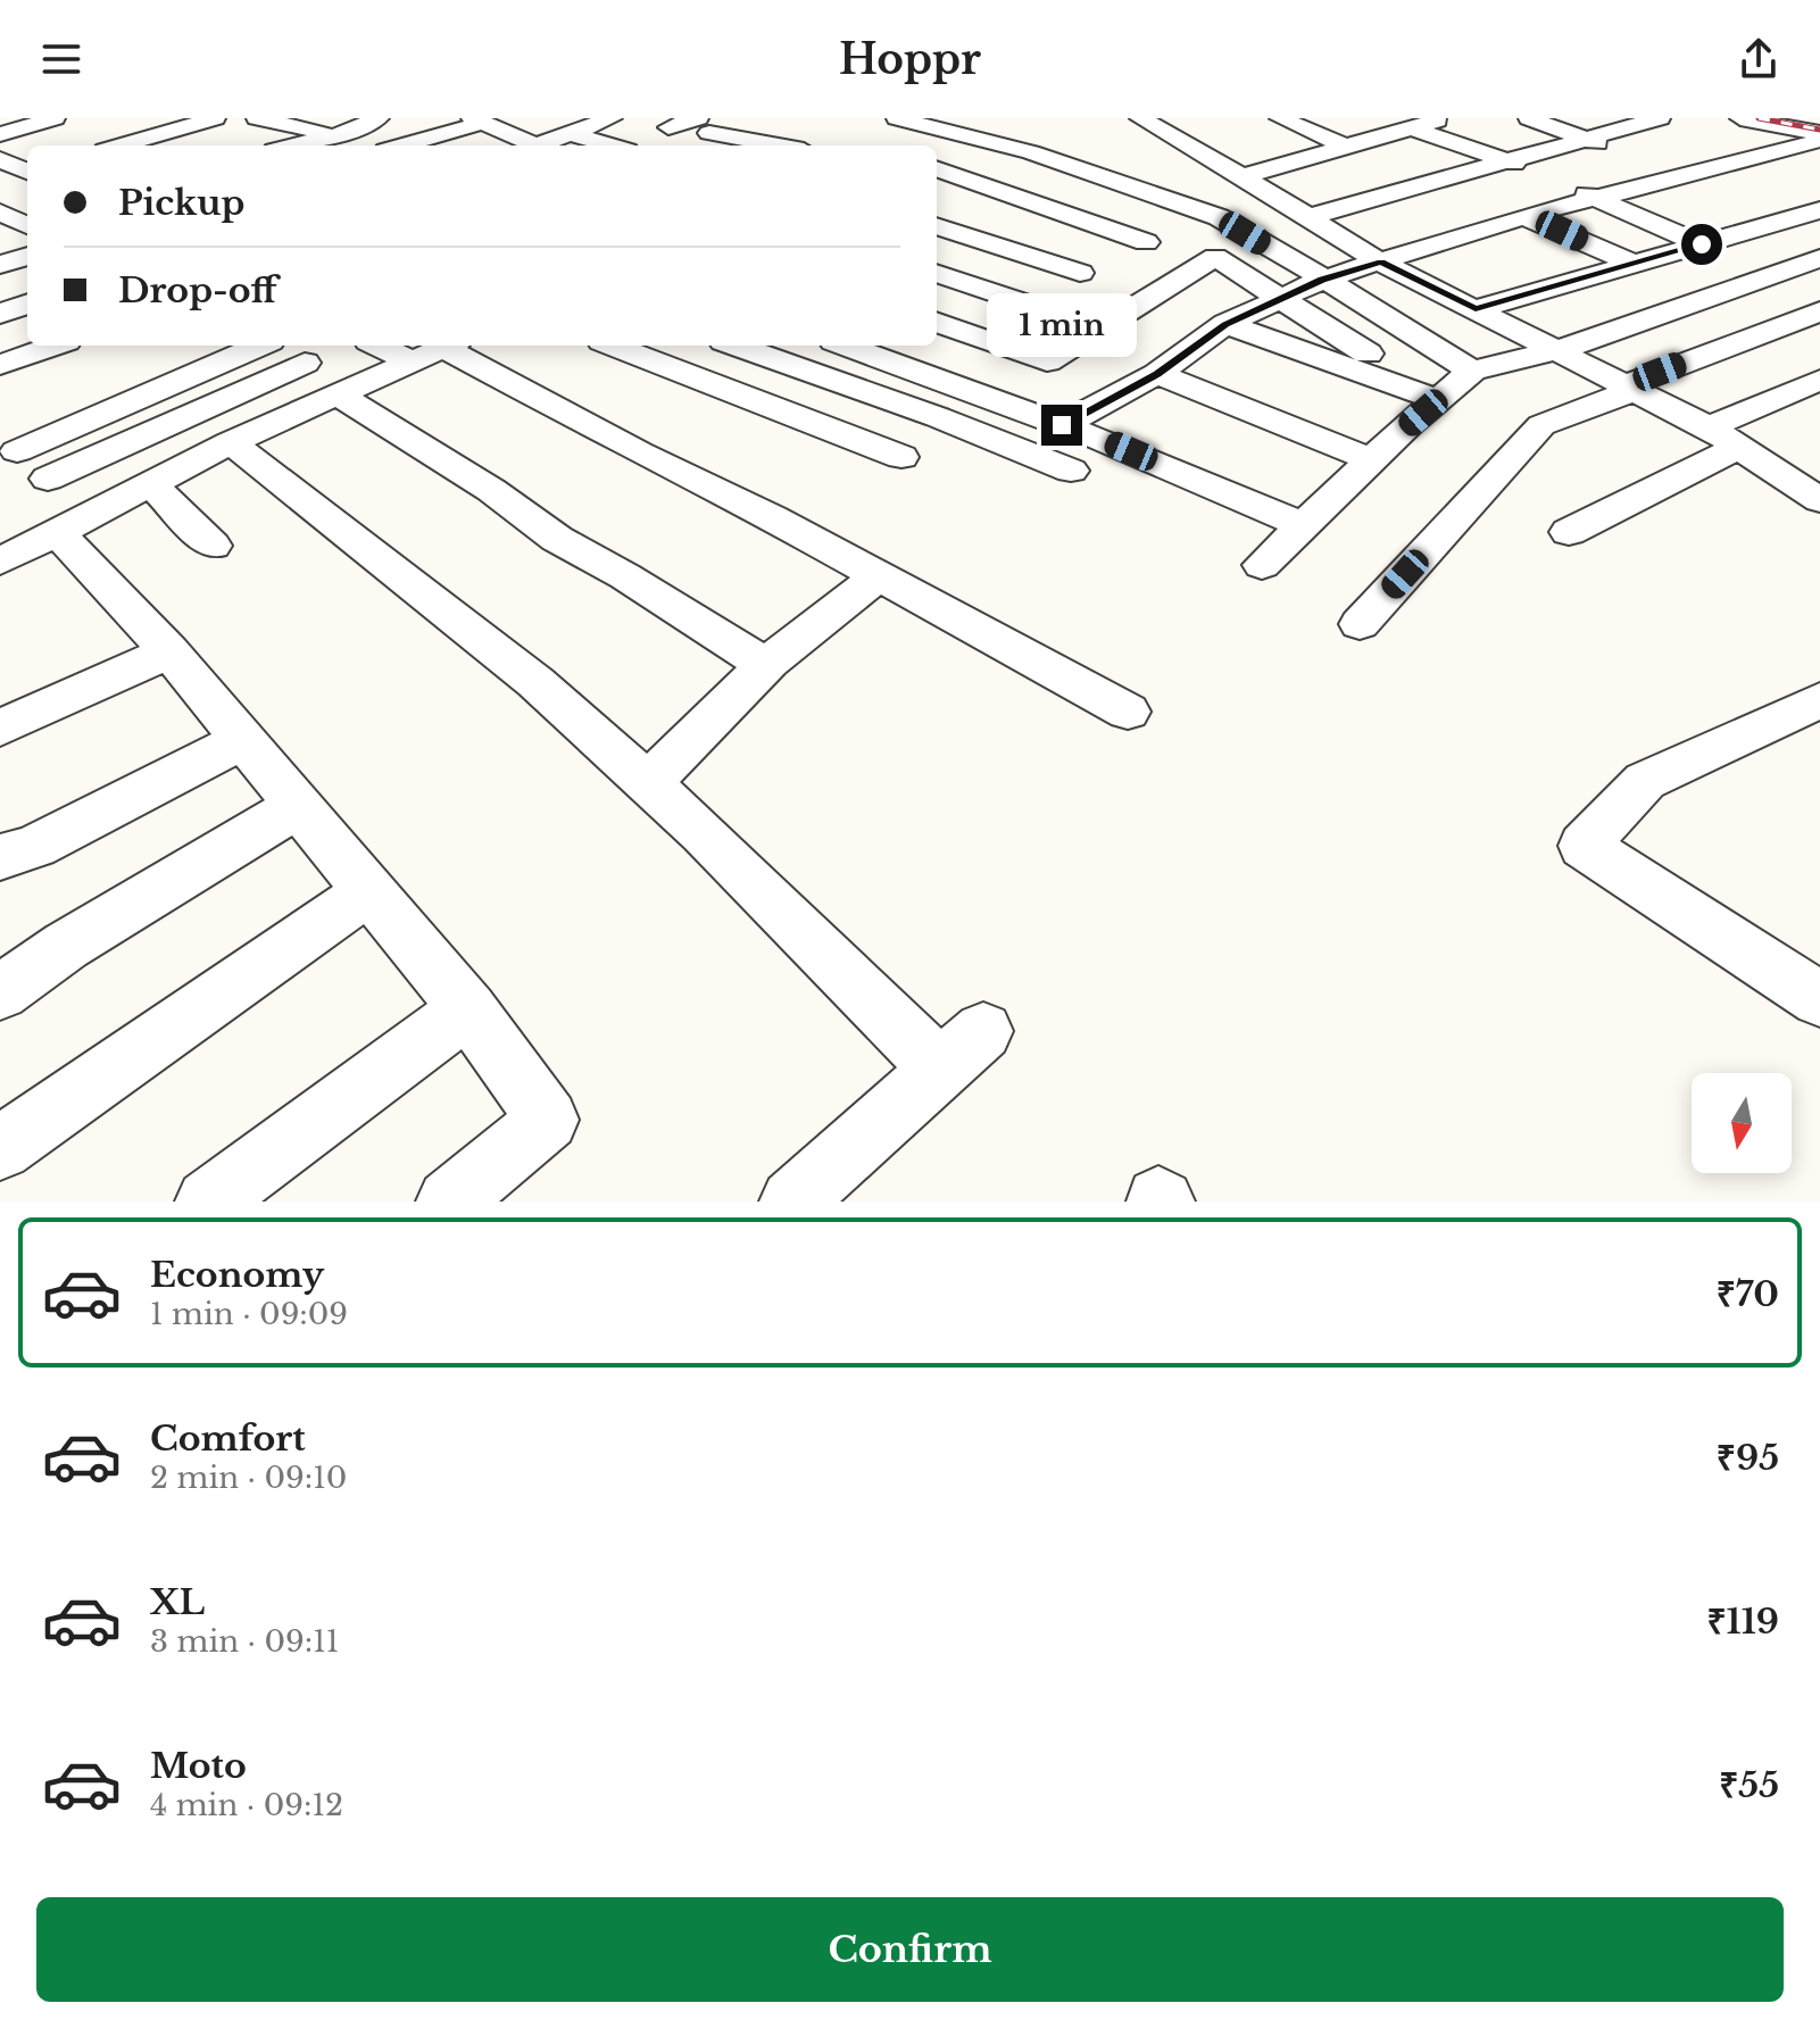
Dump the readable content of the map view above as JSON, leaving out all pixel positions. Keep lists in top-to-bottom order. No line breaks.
{"north":"bottom","page":{"header":"Hoppr","banner":["Pickup","Drop-off"],"bubble":"1 min","list":[{"name":"Economy","note":"1 min · 09:09","value":"₹70"},{"name":"Comfort","note":"2 min · 09:10","value":"₹95"},{"name":"XL","note":"3 min · 09:11","value":"₹119"},{"name":"Moto","note":"4 min · 09:12","value":"₹55"}],"buttons":"Confirm"}}
